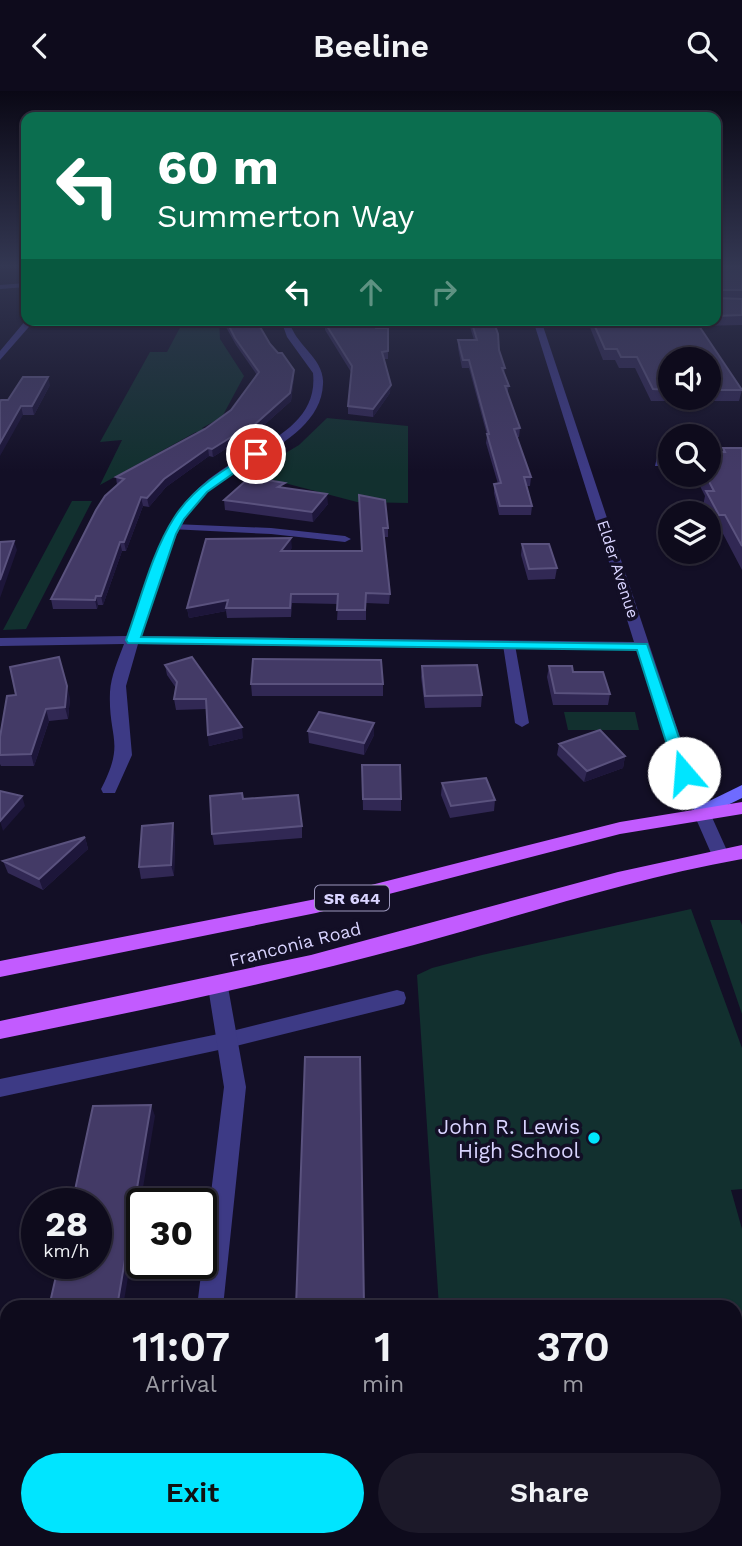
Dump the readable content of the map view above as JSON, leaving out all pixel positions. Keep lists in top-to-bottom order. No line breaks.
{"streets":{"main road":["SR 644","Franconia Road"],"street":["Elder Avenue"]},"crossings":[["Elder Avenue","Franconia Road"]],"places":["John R. Lewis High School"],"page":{"header":"Beeline","turn":["60 m","Summerton Way"],"speed":"28 km/h","limit":"30","eta":["11:07","Arrival","1","min","370","m"],"buttons":["Exit","Share"]}}
